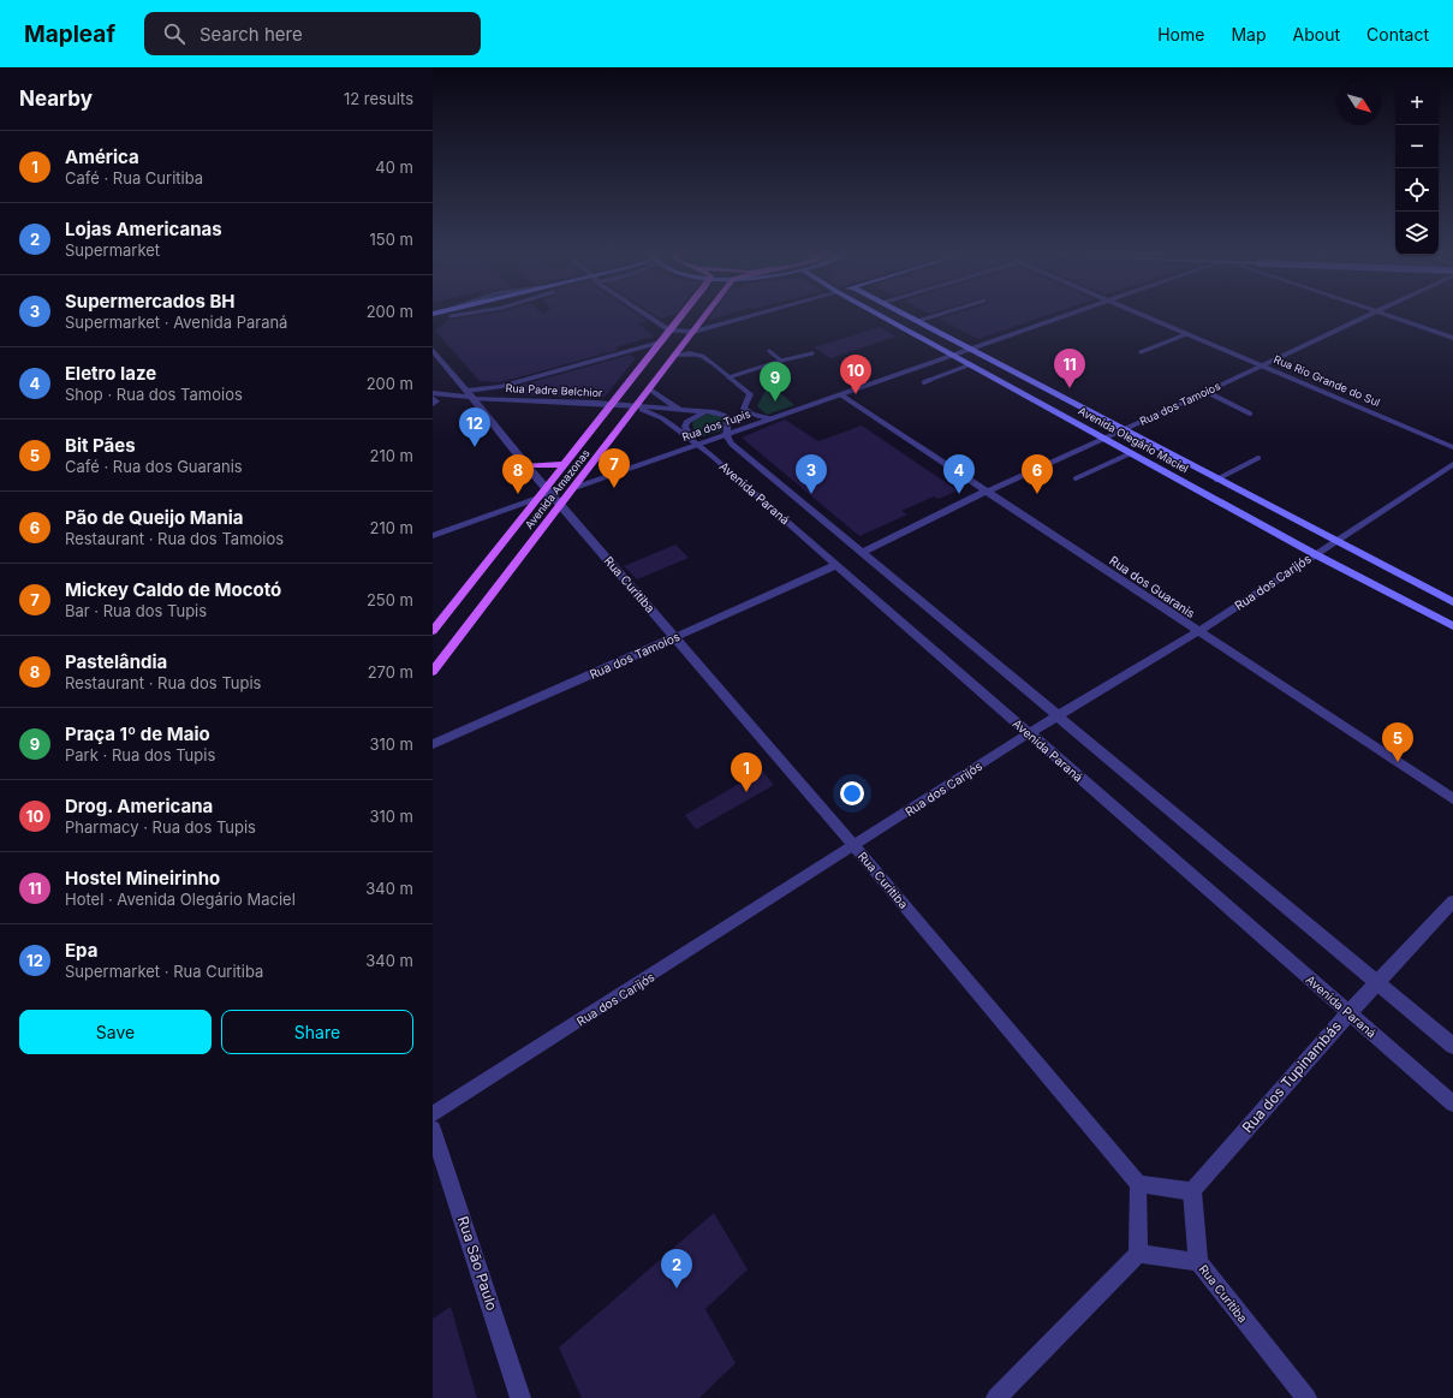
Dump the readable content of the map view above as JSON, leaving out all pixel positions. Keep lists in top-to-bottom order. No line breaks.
{"streets":{"main road":["Avenida Olegário Maciel","Avenida Amazonas"],"street":["Rua Rio Grande do Sul","Rua Padre Belchior","Rua dos Tamoios","Rua dos Tupis","Avenida Paraná","Rua dos Carijós","Rua Curitiba","Rua dos Guaranis","Rua dos Tupinambás","Rua São Paulo"]},"crossings":[["Rua Rio Grande do Sul","Rua dos Tamoios"],["Rua Padre Belchior","Avenida Amazonas"],["Rua Padre Belchior","Avenida Paraná"],["Rua Padre Belchior","Rua Curitiba"],["Rua dos Tamoios","Avenida Olegário Maciel"],["Rua dos Tamoios","Avenida Paraná"],["Rua dos Tamoios","Rua Curitiba"],["Rua dos Tamoios","Rua dos Guaranis"],["Rua dos Tupis","Avenida Olegário Maciel"],["Rua dos Tupis","Avenida Amazonas"],["Rua dos Tupis","Avenida Paraná"],["Rua dos Tupis","Rua dos Guaranis"],["Avenida Olegário Maciel","Rua dos Carijós"],["Avenida Amazonas","Avenida Paraná"],["Avenida Amazonas","Rua Curitiba"],["Avenida Paraná","Rua dos Carijós"],["Avenida Paraná","Rua dos Tupinambás"],["Rua dos Carijós","Rua Curitiba"],["Rua dos Carijós","Rua dos Guaranis"],["Rua Curitiba","Rua dos Tupinambás"]],"north":"bottom right","page":{"header":"Mapleaf","search":"Search here","nav":["Home","Map","About","Contact"],"heading":["Nearby","12 results"],"map_buttons":["+","−"],"list":[{"mark":"1","name":"América","note":"Café · Rua Curitiba","value":"40 m"},{"mark":"2","name":"Lojas Americanas","note":"Supermarket","value":"150 m"},{"mark":"3","name":"Supermercados BH","note":"Supermarket · Avenida Paraná","value":"200 m"},{"mark":"4","name":"Eletro Iaze","note":"Shop · Rua dos Tamoios","value":"200 m"},{"mark":"5","name":"Bit Pães","note":"Café · Rua dos Guaranis","value":"210 m"},{"mark":"6","name":"Pão de Queijo Mania","note":"Restaurant · Rua dos Tamoios","value":"210 m"},{"mark":"7","name":"Mickey Caldo de Mocotó","note":"Bar · Rua dos Tupis","value":"250 m"},{"mark":"8","name":"Pastelândia","note":"Restaurant · Rua dos Tupis","value":"270 m"},{"mark":"9","name":"Praça 1º de Maio","note":"Park · Rua dos Tupis","value":"310 m"},{"mark":"10","name":"Drog. Americana","note":"Pharmacy · Rua dos Tupis","value":"310 m"},{"mark":"11","name":"Hostel Mineirinho","note":"Hotel · Avenida Olegário Maciel","value":"340 m"},{"mark":"12","name":"Epa","note":"Supermarket · Rua Curitiba","value":"340 m"}],"pins":["11","10","9","12","7","3","4","6","8","5","1","2"],"buttons":["Save","Share"]}}
